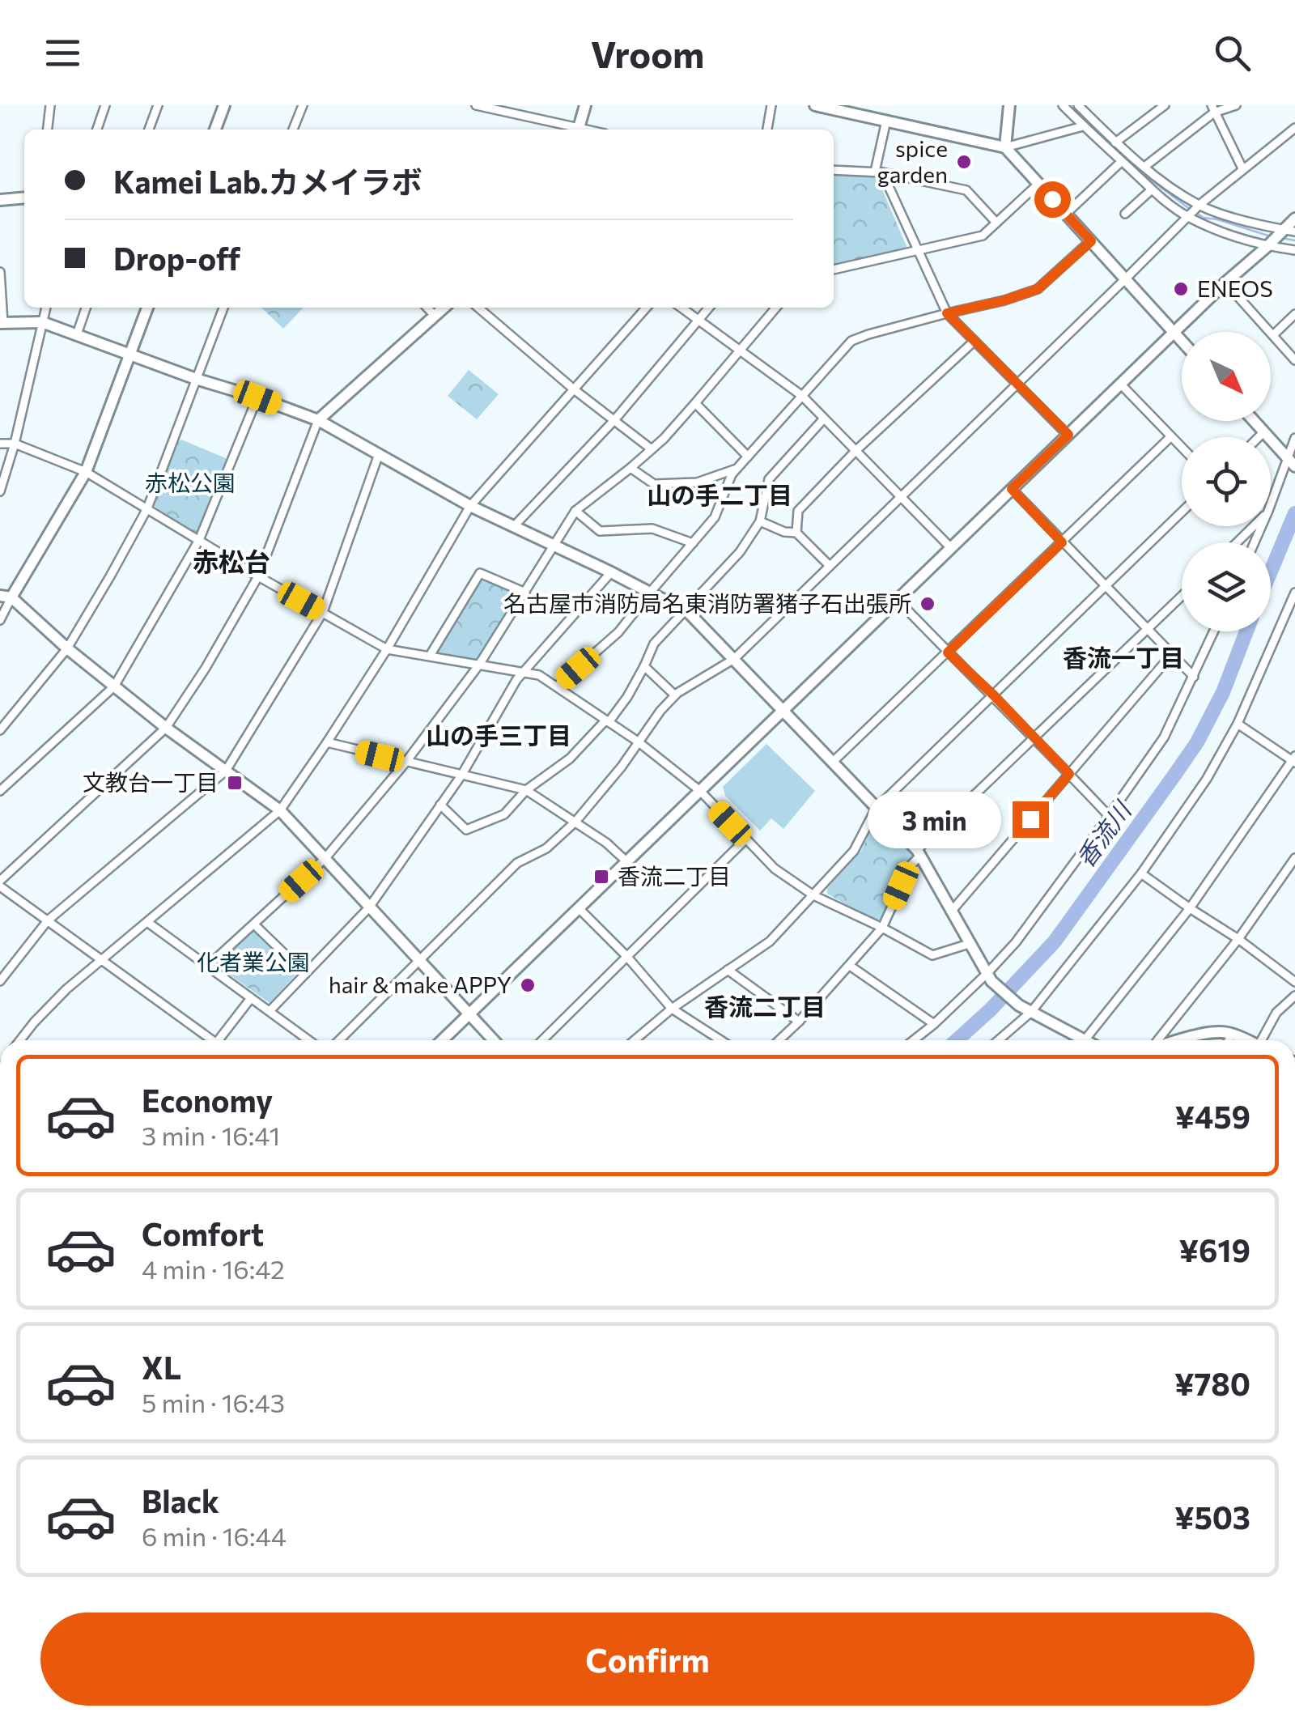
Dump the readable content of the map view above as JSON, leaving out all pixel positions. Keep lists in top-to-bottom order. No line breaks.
{"districts":["山の手二丁目","赤松台","香流一丁目","山の手三丁目","香流二丁目"],"water":["香流川"],"parks":["赤松公園","化者業公園"],"places":{"other":["spice garden","ENEOS","名古屋市消防局名東消防署猪子石出張所","hair & make APPY"],"transit":["文教台一丁目","香流二丁目"]},"north":"bottom right","page":{"header":"Vroom","banner":["Kamei Lab.カメイラボ","Drop-off"],"bubble":"3 min","list":[{"name":"Economy","note":"3 min · 16:41","value":"¥459"},{"name":"Comfort","note":"4 min · 16:42","value":"¥619"},{"name":"XL","note":"5 min · 16:43","value":"¥780"},{"name":"Black","note":"6 min · 16:44","value":"¥503"}],"buttons":"Confirm"}}
